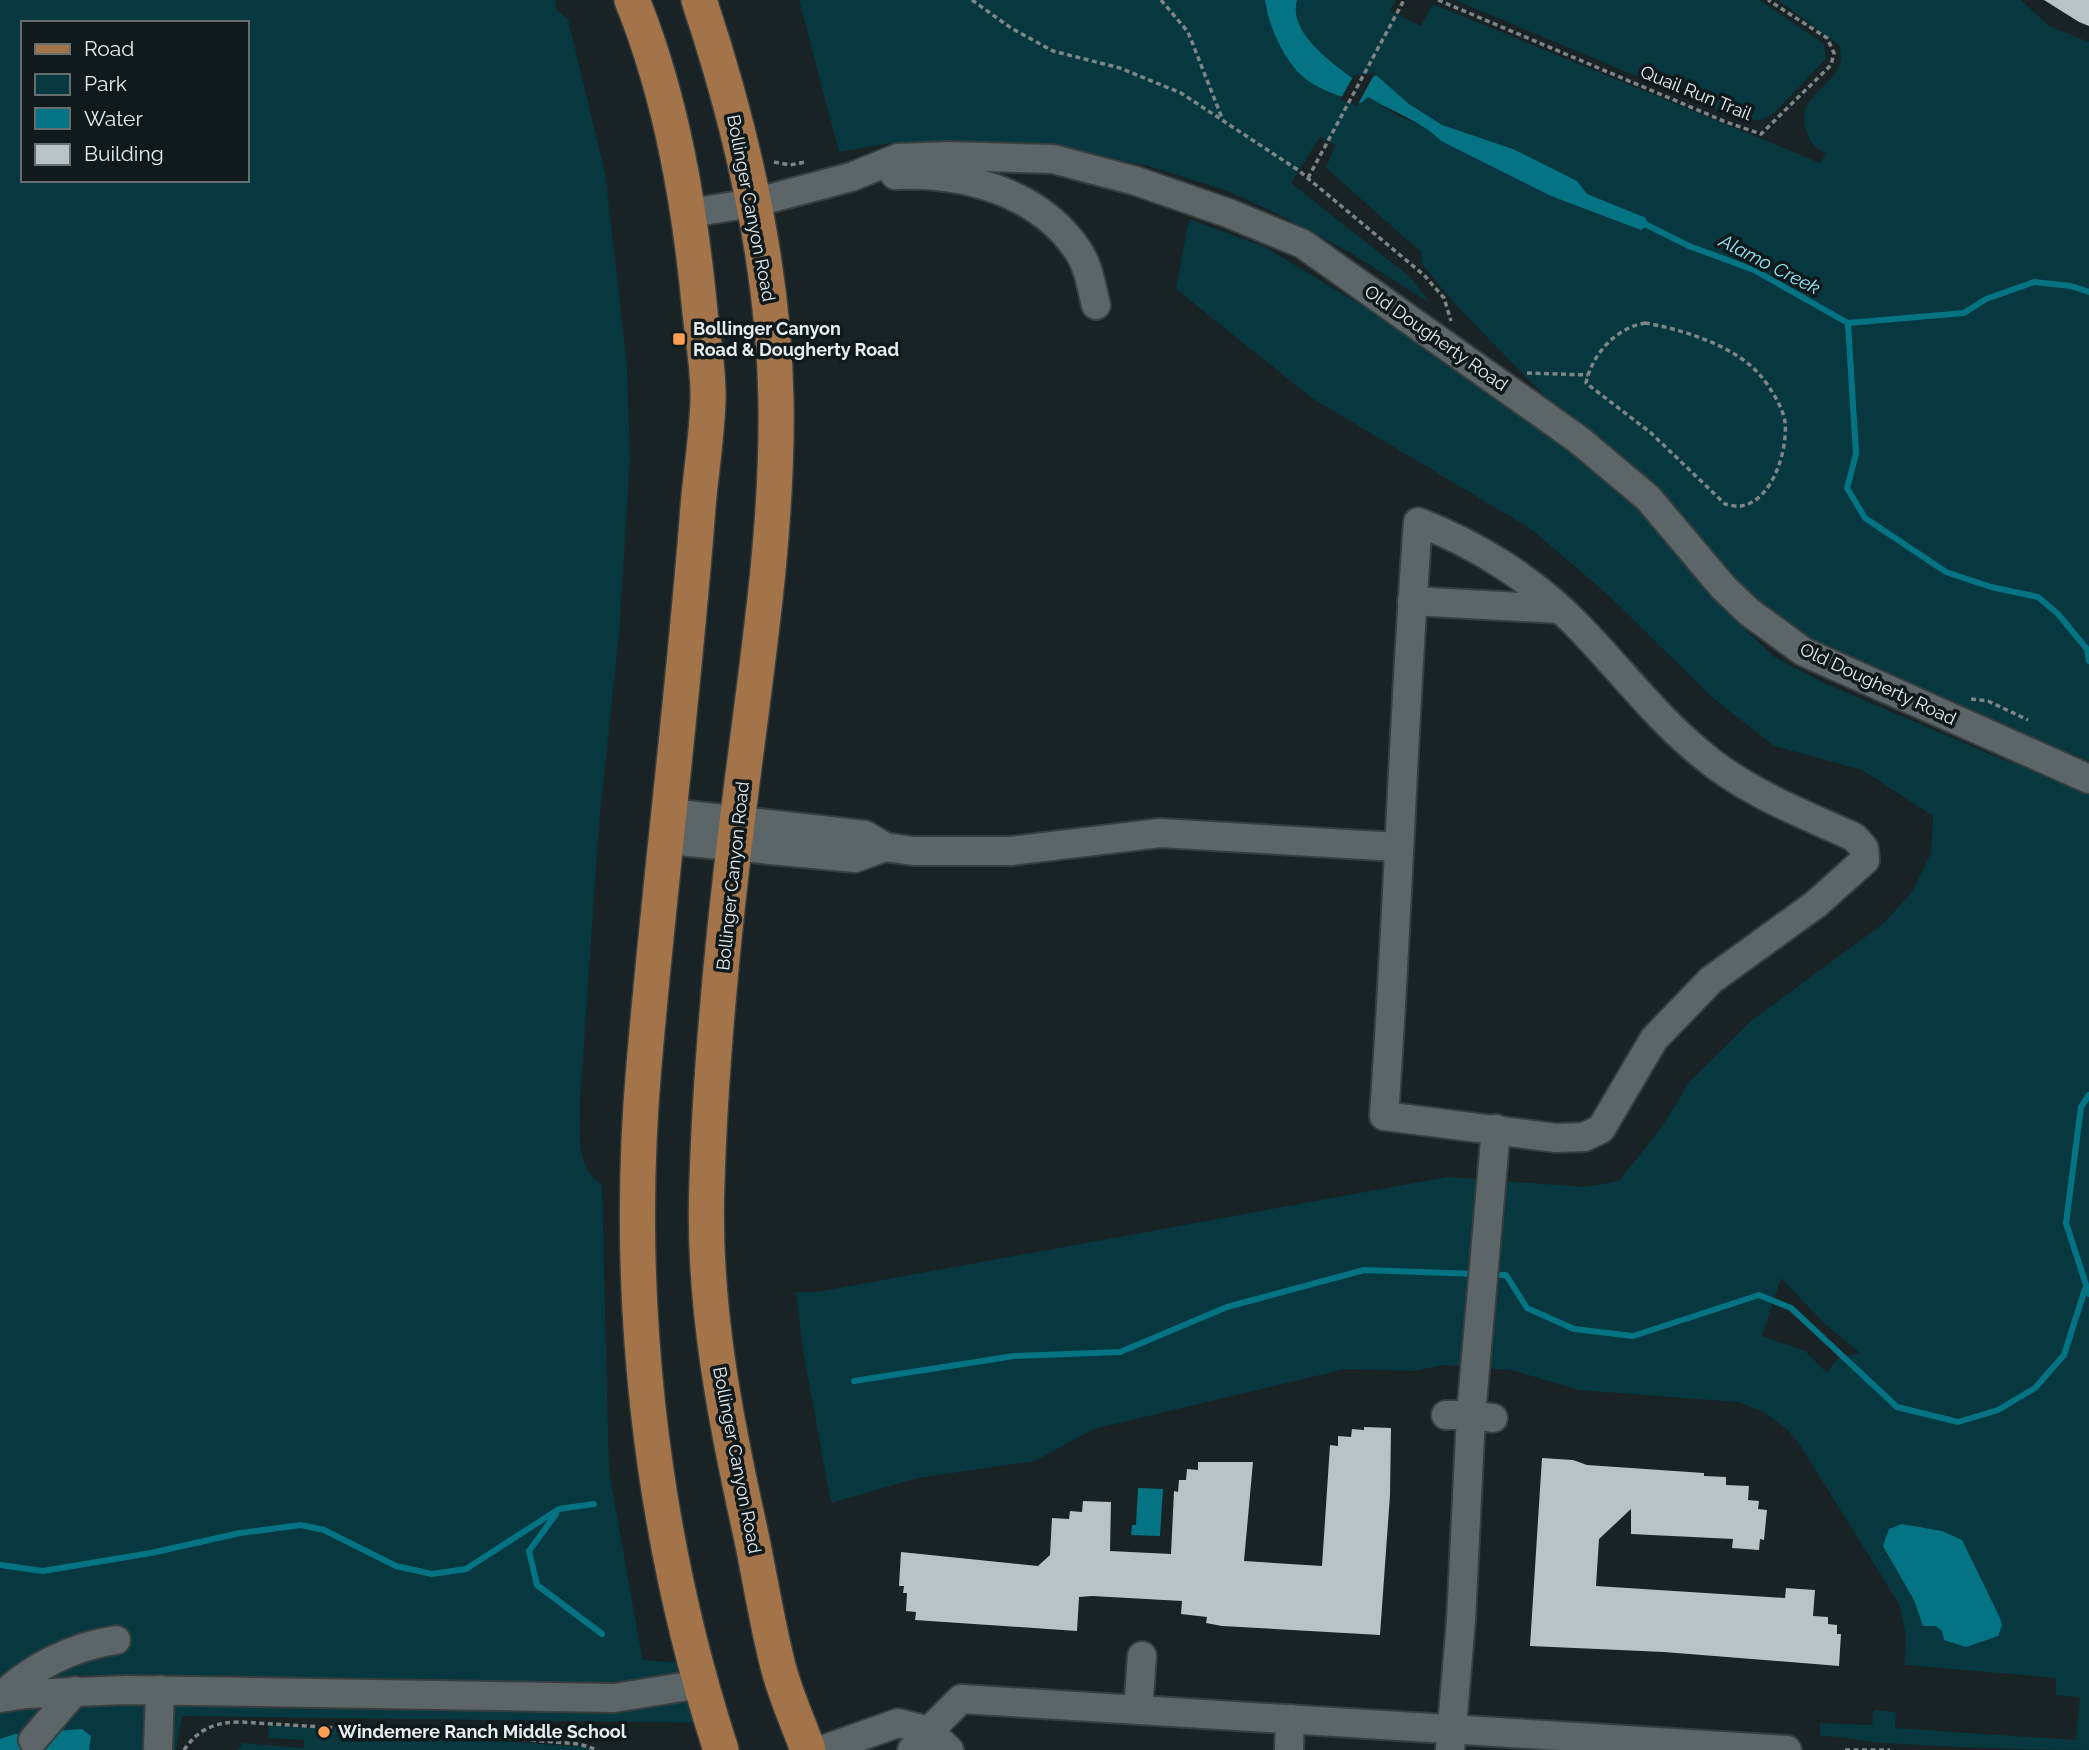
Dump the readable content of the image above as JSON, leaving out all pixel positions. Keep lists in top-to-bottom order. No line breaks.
{"streets":{"main road":["Bollinger Canyon Road"],"street":["Old Dougherty Road"],"path":["Quail Run Trail"]},"crossings":[["Bollinger Canyon Road","Old Dougherty Road"]],"water":["Alamo Creek"],"places":{"transit":["Bollinger Canyon Road & Dougherty Road"],"other":["Windemere Ranch Middle School"]},"legend":["Road","Park","Water","Building"]}
